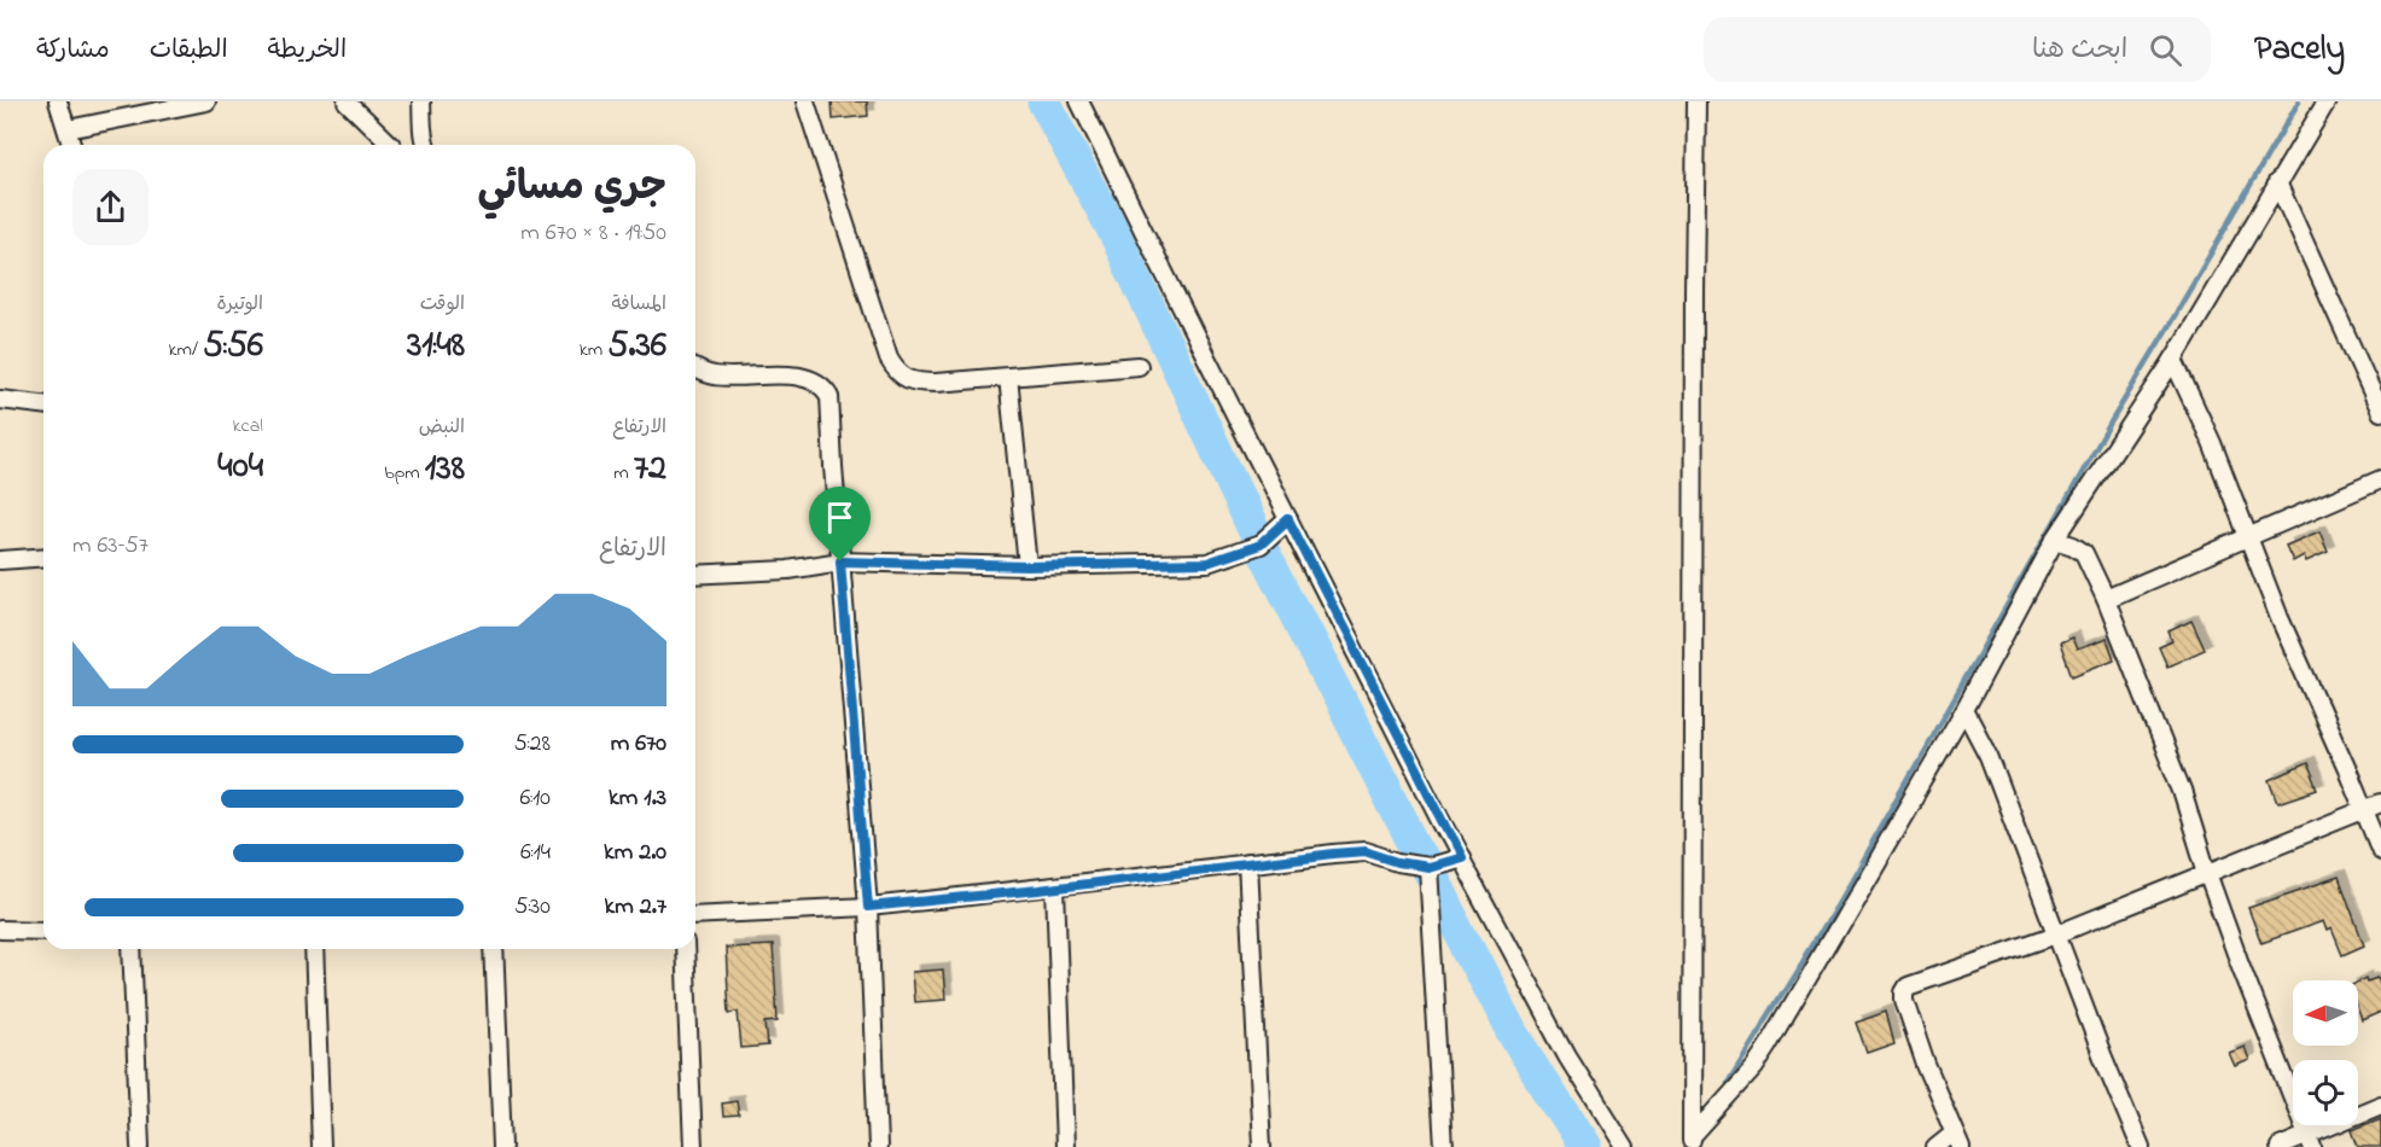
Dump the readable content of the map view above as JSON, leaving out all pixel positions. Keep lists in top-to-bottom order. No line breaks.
{"north":"left","page":{"header":"Pacely","search":"ابحث هنا","nav":["الخريطة","الطبقات","مشاركة"],"heading":["جري مسائي","19:50 · 8 × 670 m"],"stats":[["المسافة","5.36 km"],["الوقت","31:48"],["الوتيرة","5:56 /km"],["الارتفاع","72 m"],["النبض","138 bpm"],["kcal","404"]],"chart":["الارتفاع","57–63 m"],"list":[{"name":"670 m","note":"5:28"},{"name":"1.3 km","note":"6:10"},{"name":"2.0 km","note":"6:14"},{"name":"2.7 km","note":"5:30"}]}}
